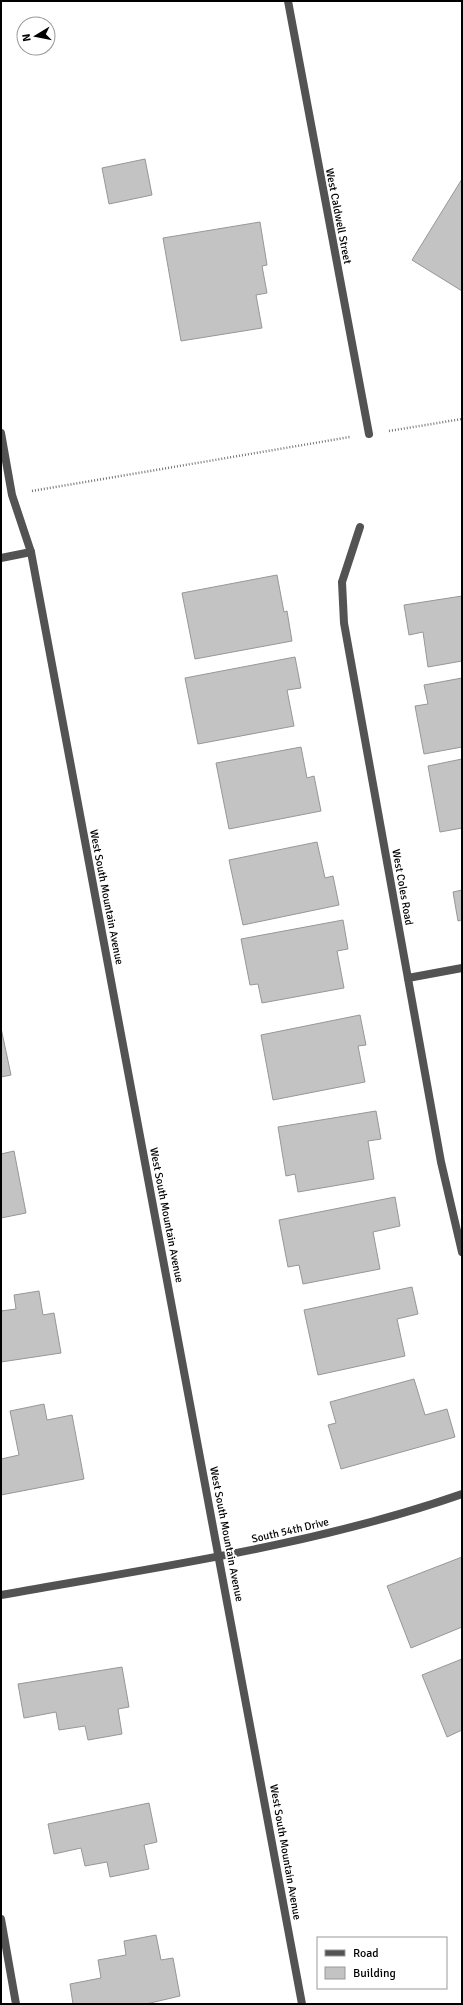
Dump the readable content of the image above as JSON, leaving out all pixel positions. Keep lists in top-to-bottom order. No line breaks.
{"streets":{"street":["West Caldwell Street","West Coles Road","West South Mountain Avenue","South 54th Drive"]},"crossings":[["West South Mountain Avenue","South 54th Drive"]],"legend":["Road","Building"],"north":"left"}
